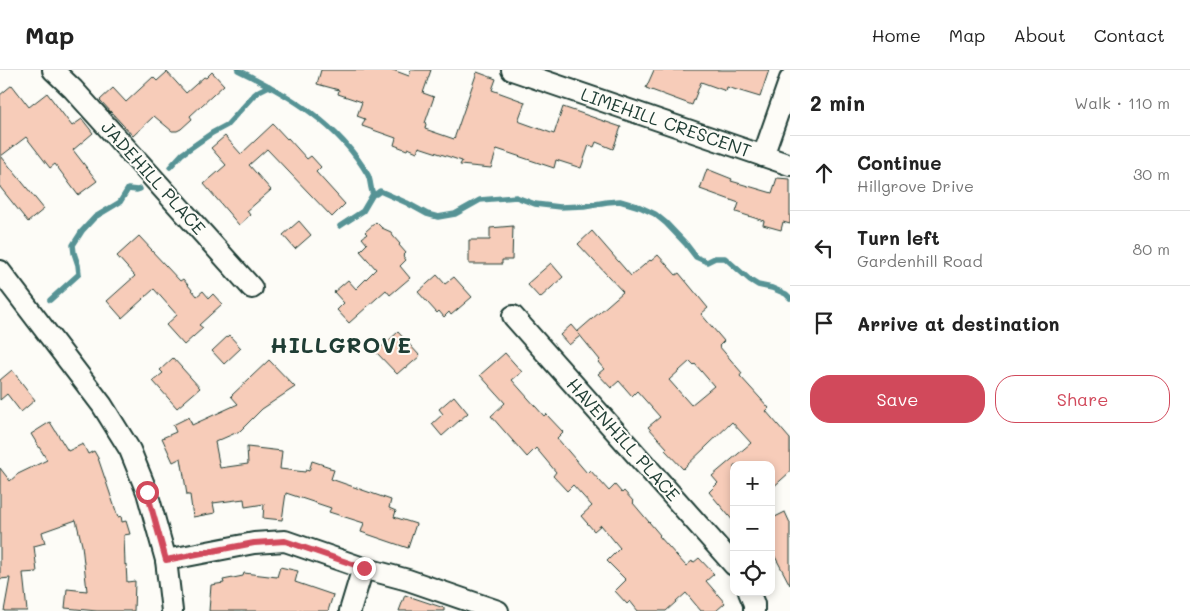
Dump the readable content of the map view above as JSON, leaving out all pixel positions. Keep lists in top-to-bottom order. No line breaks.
{"streets":{"street":["LIMEHILL CRESCENT","JADEHILL PLACE","HAVENHILL PLACE"]},"districts":["HILLGROVE"],"page":{"header":"Map","nav":["Home","Map","About","Contact"],"heading":["2 min","Walk · 110 m"],"list":[["Continue","Hillgrove Drive","30 m"],["Turn left","Gardenhill Road","80 m"],"Arrive at destination"],"buttons":["Save","Share"],"map_buttons":["+","−"]}}
